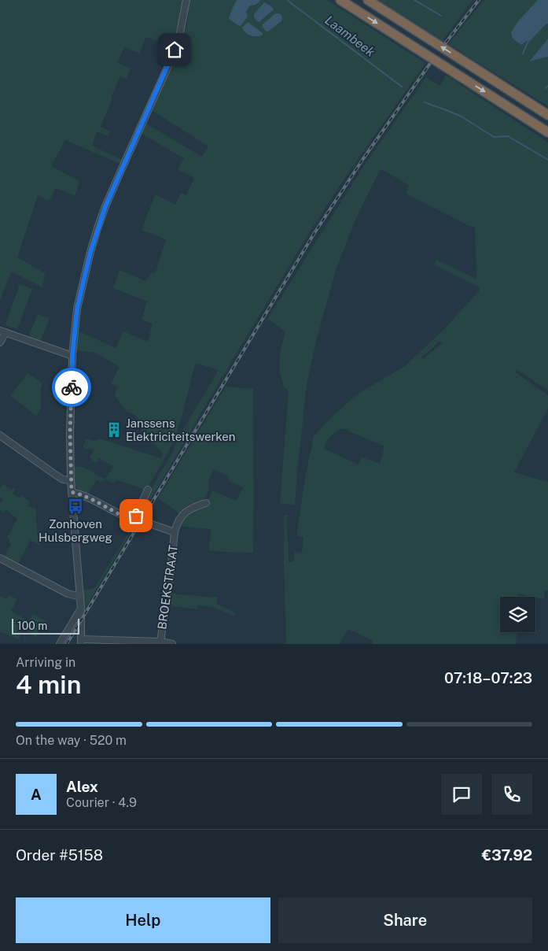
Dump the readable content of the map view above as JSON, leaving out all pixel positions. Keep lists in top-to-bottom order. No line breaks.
{"streets":{"street":["BROEKSTRAAT"]},"water":["Laambeek"],"places":{"building":["Janssens Elektriciteitswerken"],"bus stop":["Zonhoven Hulsbergweg"]},"scale_bar":"100 m","page":{"scale":"100 m","heading":["4 min","Arriving in","07:18–07:23"],"panel":["Alex","Courier · 4.9","Order #5158","€37.92"],"bar":"On the way · 520 m","round":"A","buttons":["Help","Share"]}}
